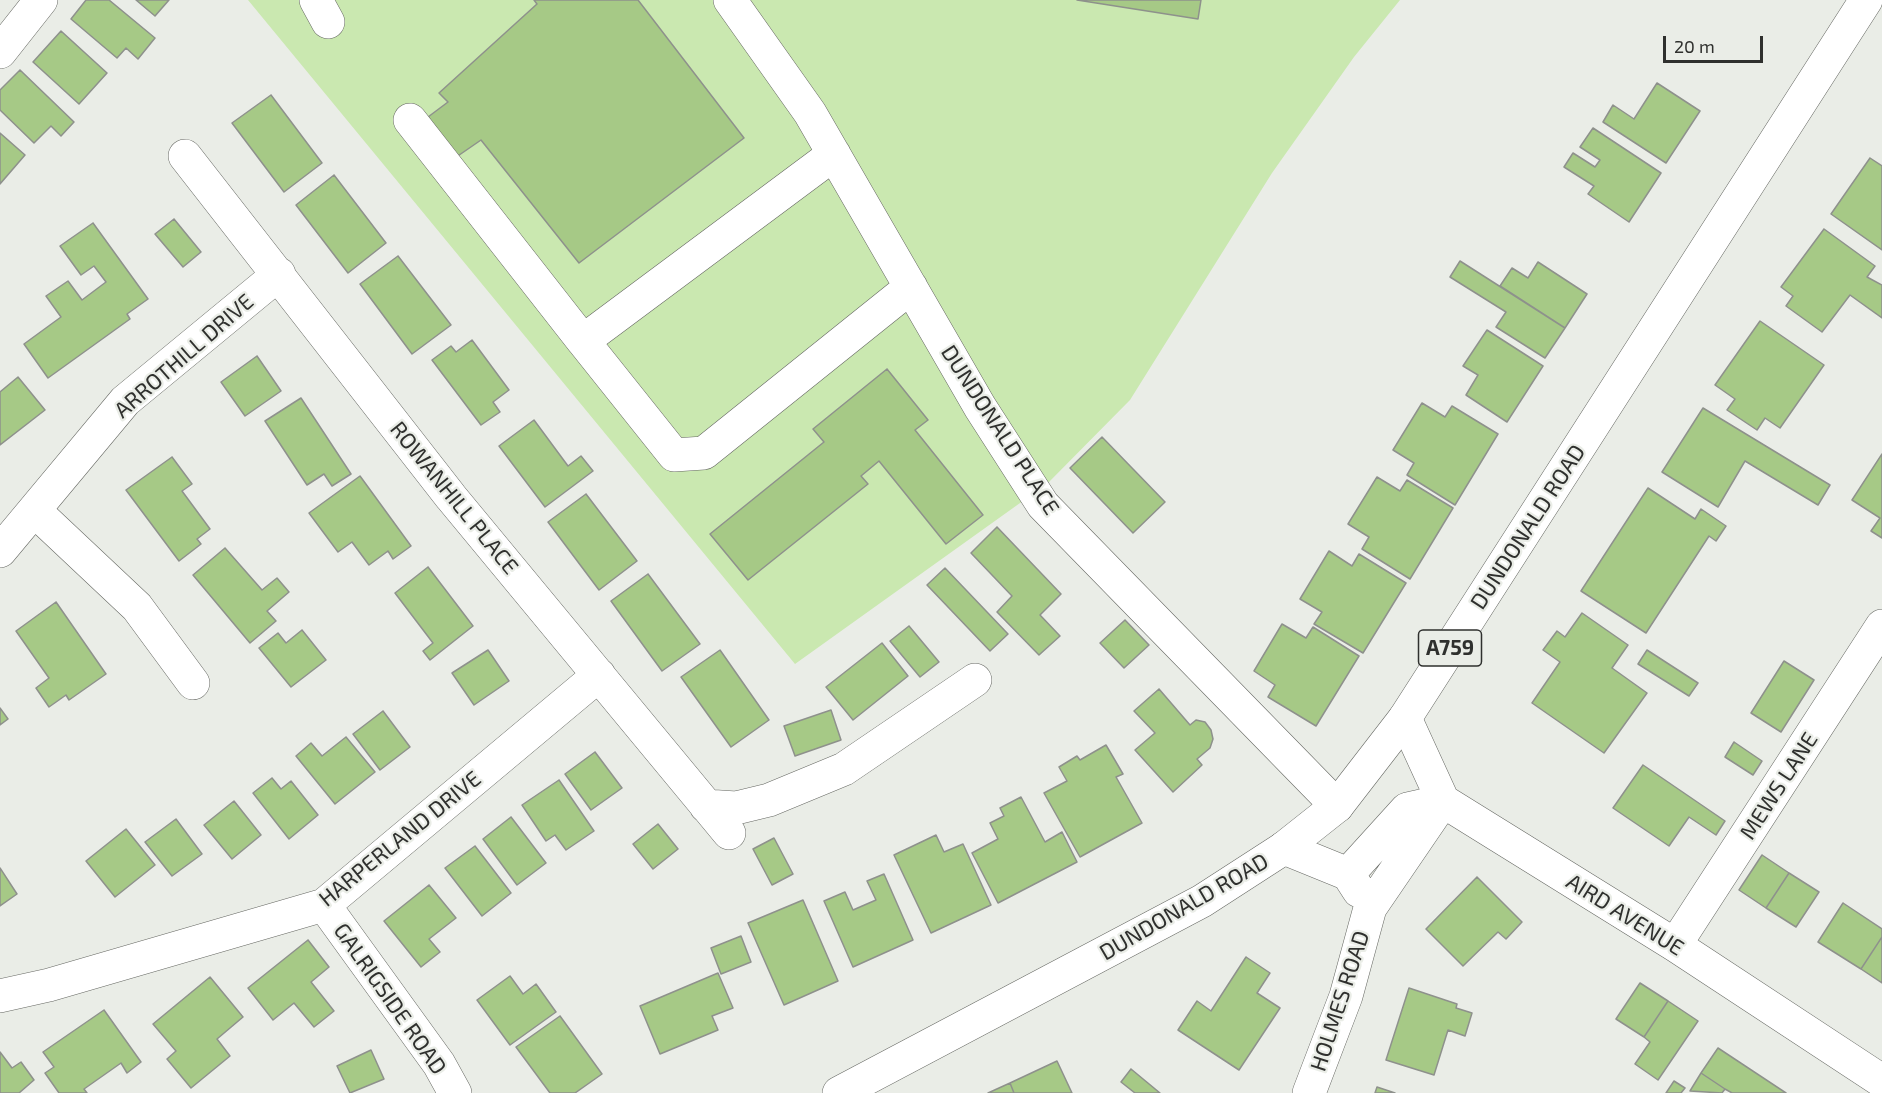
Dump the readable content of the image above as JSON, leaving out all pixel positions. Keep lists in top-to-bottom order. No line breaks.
{"streets":{"street":["ARROTHILL DRIVE","DUNDONALD PLACE","ROWANHILL PLACE","DUNDONALD ROAD","A759","MEWS LANE","HARPERLAND DRIVE","AIRD AVENUE","GALRIGSIDE ROAD","HOLMES ROAD"]},"crossings":[["ARROTHILL DRIVE","ROWANHILL PLACE"],["DUNDONALD PLACE","DUNDONALD ROAD"],["ROWANHILL PLACE","HARPERLAND DRIVE"],["MEWS LANE","AIRD AVENUE"],["HARPERLAND DRIVE","GALRIGSIDE ROAD"],["AIRD AVENUE","HOLMES ROAD"]],"scale_bar":"20 m"}
